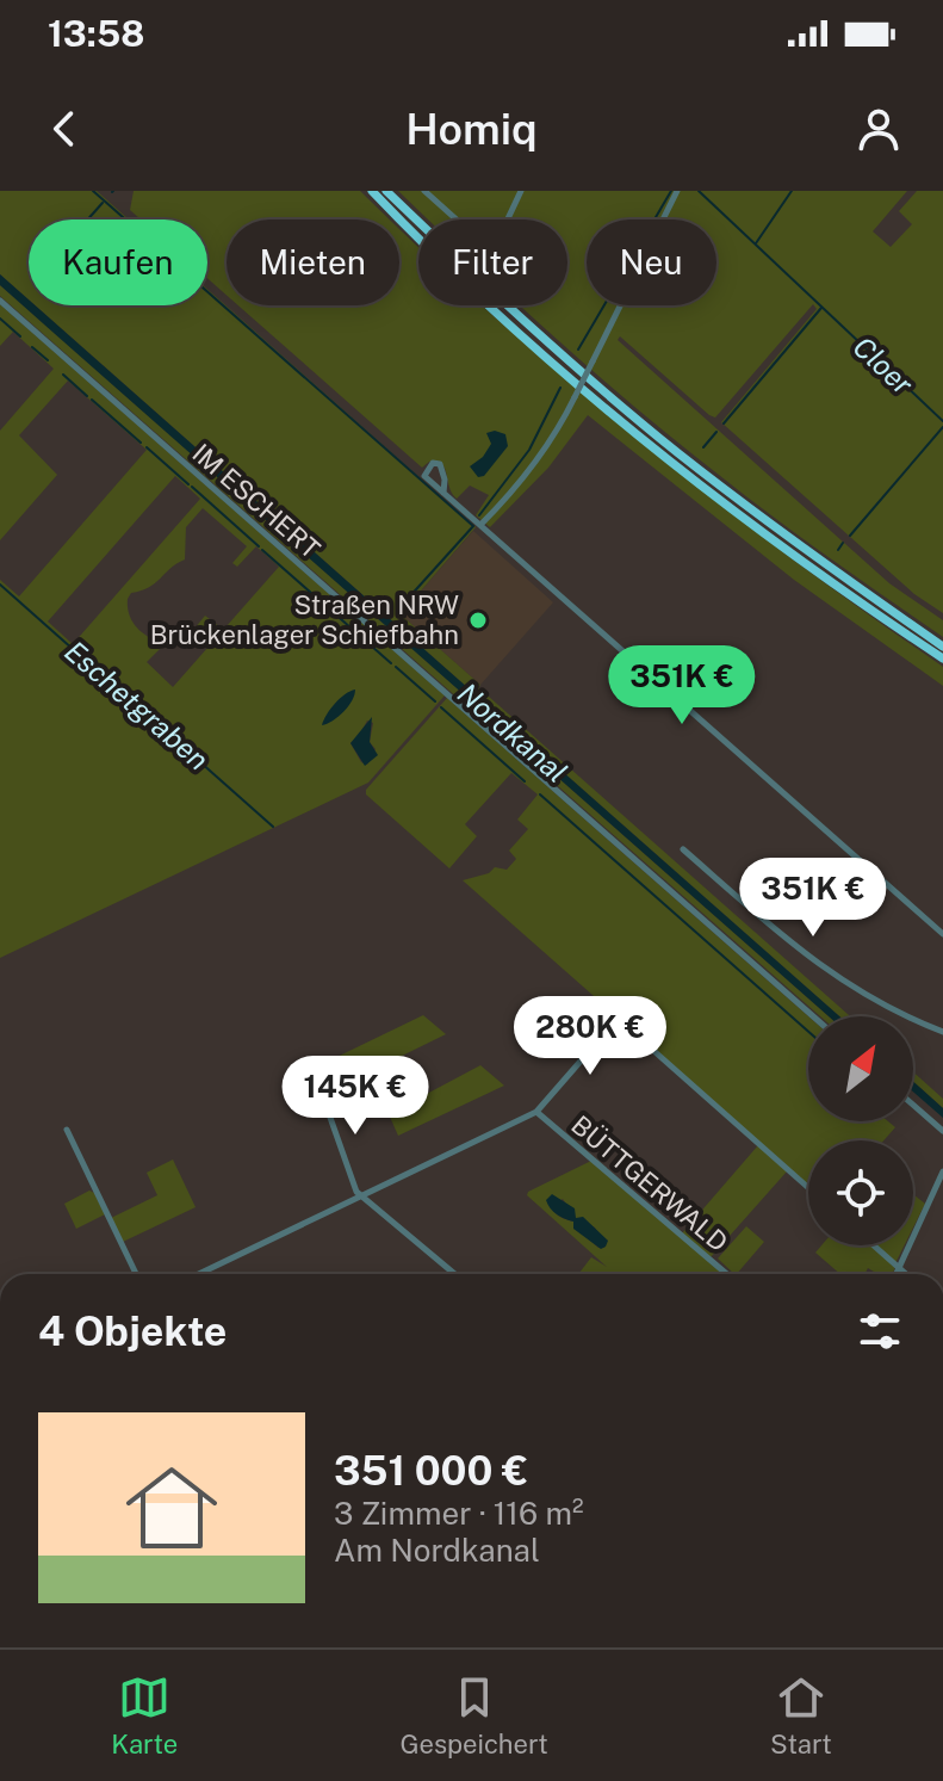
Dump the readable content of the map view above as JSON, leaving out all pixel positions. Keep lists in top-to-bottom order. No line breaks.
{"streets":{"street":["IM ESCHERT","BÜTTGERWALD"]},"water":["Cloer","Eschetgraben","Nordkanal"],"places":["Straßen NRW Brückenlager Schiefbahn"],"north":"top right","page":{"status":"13:58","header":"Homiq","chip":["Kaufen","Mieten","Filter","Neu"],"price":["351K €","351K €","280K €","145K €"],"heading":"4 Objekte","list":[{"name":"351 000 €","note":"3 Zimmer · 116 m² · Am Nordkanal"}],"tabs":["Karte","Gespeichert","Start"]}}
